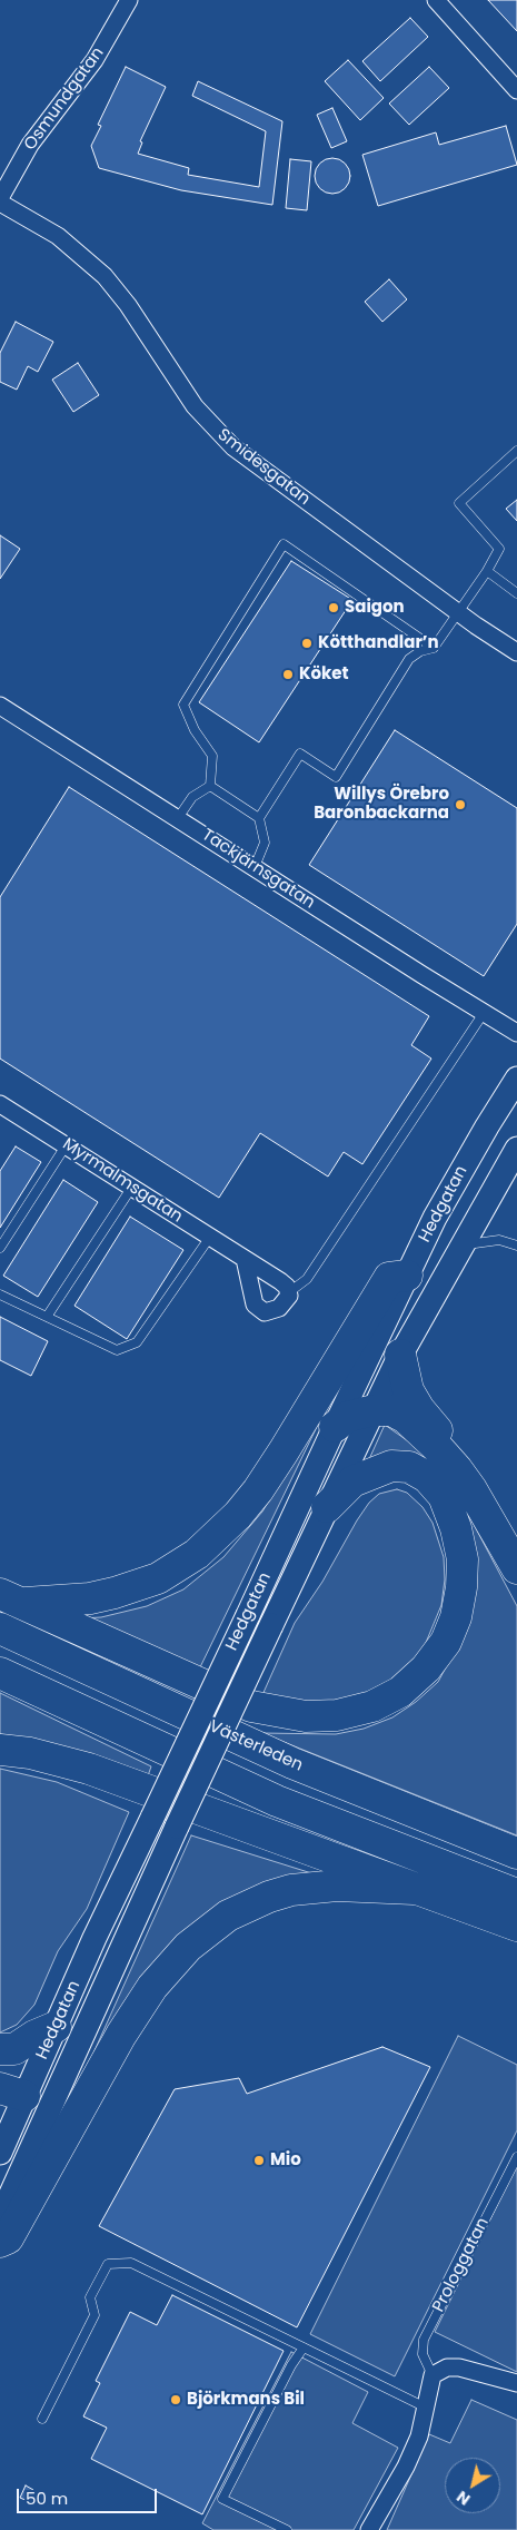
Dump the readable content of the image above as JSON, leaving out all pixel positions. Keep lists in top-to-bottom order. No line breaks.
{"streets":{"highway":["Västerleden"],"main road":["Hedgatan"],"street":["Osmundgatan","Smidesgatan","Tackjärnsgatan","Myrmalmsgatan"],"lane":["Prologgatan"]},"places":["Saigon","Kötthandlar’n","Köket","Willys Örebro Baronbackarna","Mio","Björkmans Bil"],"scale_bar":"50 m","north":"bottom left"}
